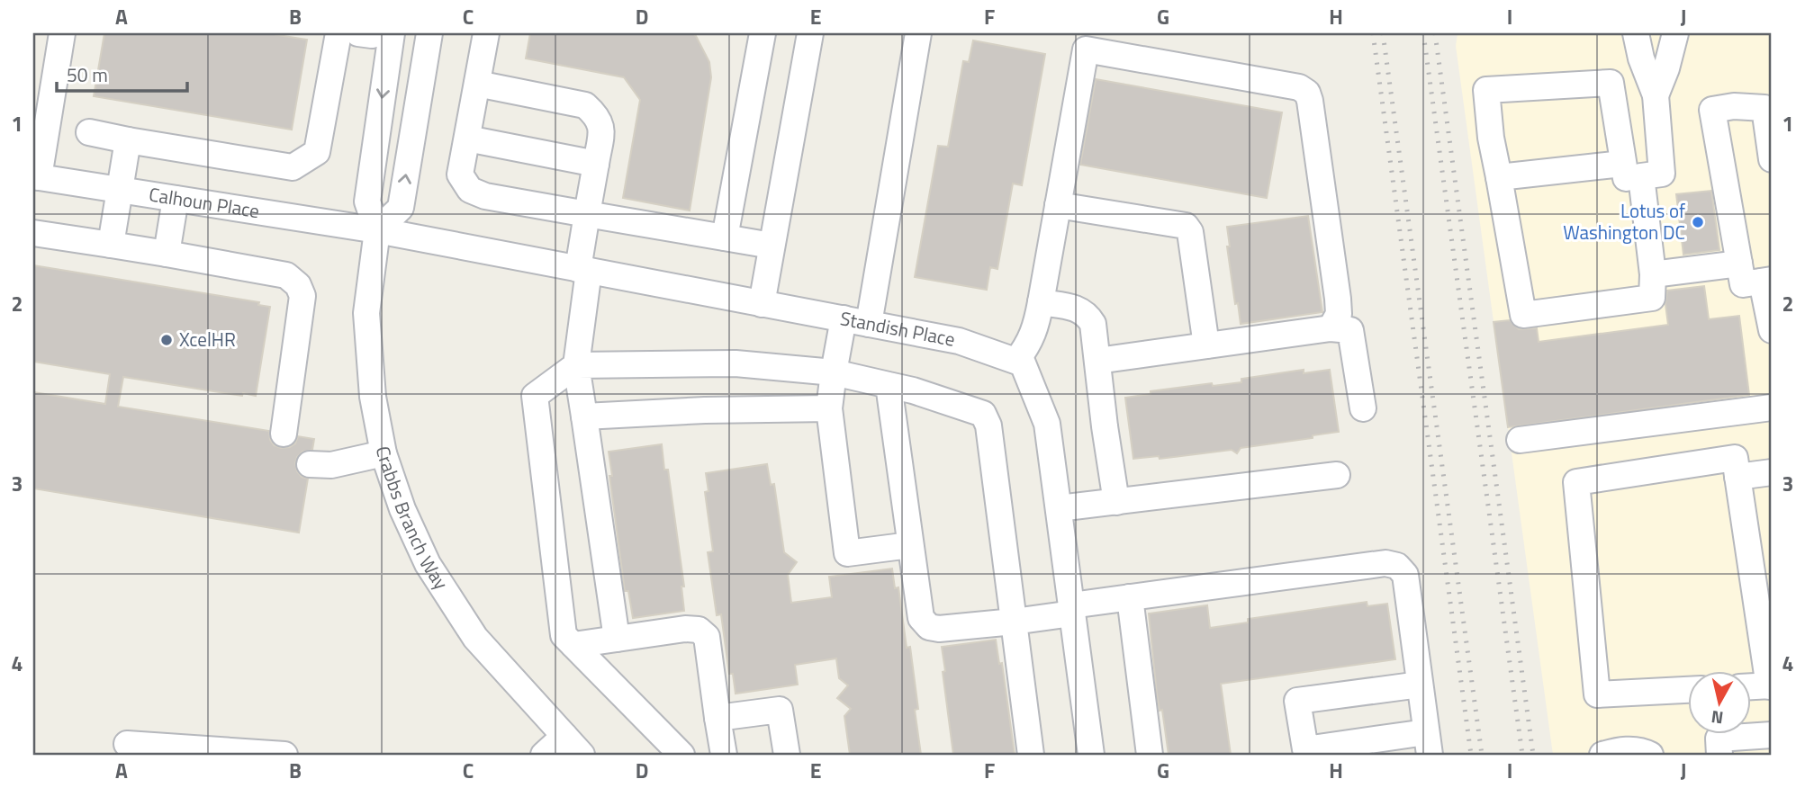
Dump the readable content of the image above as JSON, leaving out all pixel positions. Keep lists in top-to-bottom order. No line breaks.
{"streets":{"street":["Calhoun Place","Standish Place","Crabbs Branch Way"]},"crossings":[["Calhoun Place","Standish Place"],["Calhoun Place","Crabbs Branch Way"],["Standish Place","Crabbs Branch Way"]],"places":["Lotus of Washington DC","XcelHR"],"scale_bar":"50 m","north":"bottom","grid":{"columns":["A","B","C","D","E","F","G","H","I","J"],"rows":["1","2","3","4"]}}
